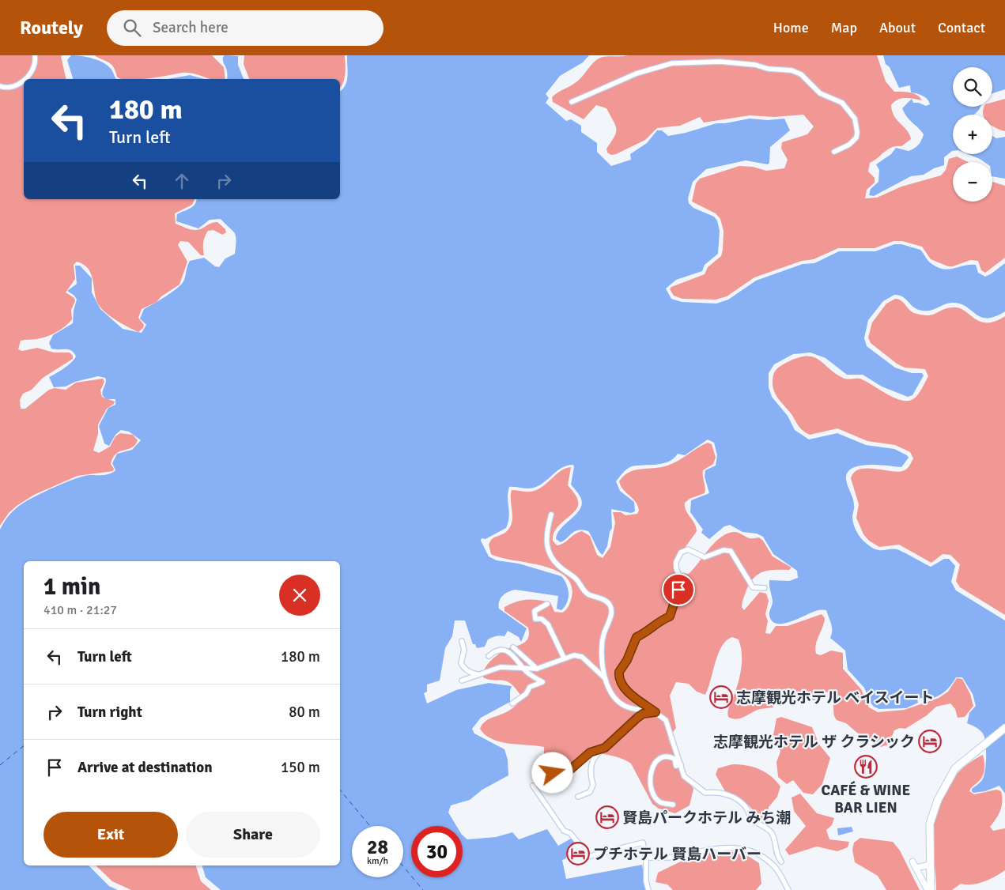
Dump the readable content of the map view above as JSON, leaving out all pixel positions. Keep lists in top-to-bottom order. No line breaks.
{"places":{"hotel":["志摩観光ホテル ベイスイート","志摩観光ホテル ザ クラシック","賢島パークホテル みち潮","プチホテル 賢島ハーバー"],"restaurant":["CAFÉ & WINE BAR LIEN"]},"page":{"header":"Routely","search":"Search here","nav":["Home","Map","About","Contact"],"map_buttons":["+","−"],"turn":["180 m","Turn left"],"heading":["1 min","410 m · 21:27"],"list":[{"name":"Turn left","value":"180 m"},{"name":"Turn right","value":"80 m"},{"name":"Arrive at destination","value":"150 m"}],"buttons":["Exit","Share"],"speed":"28 km/h","limit":"30"}}
